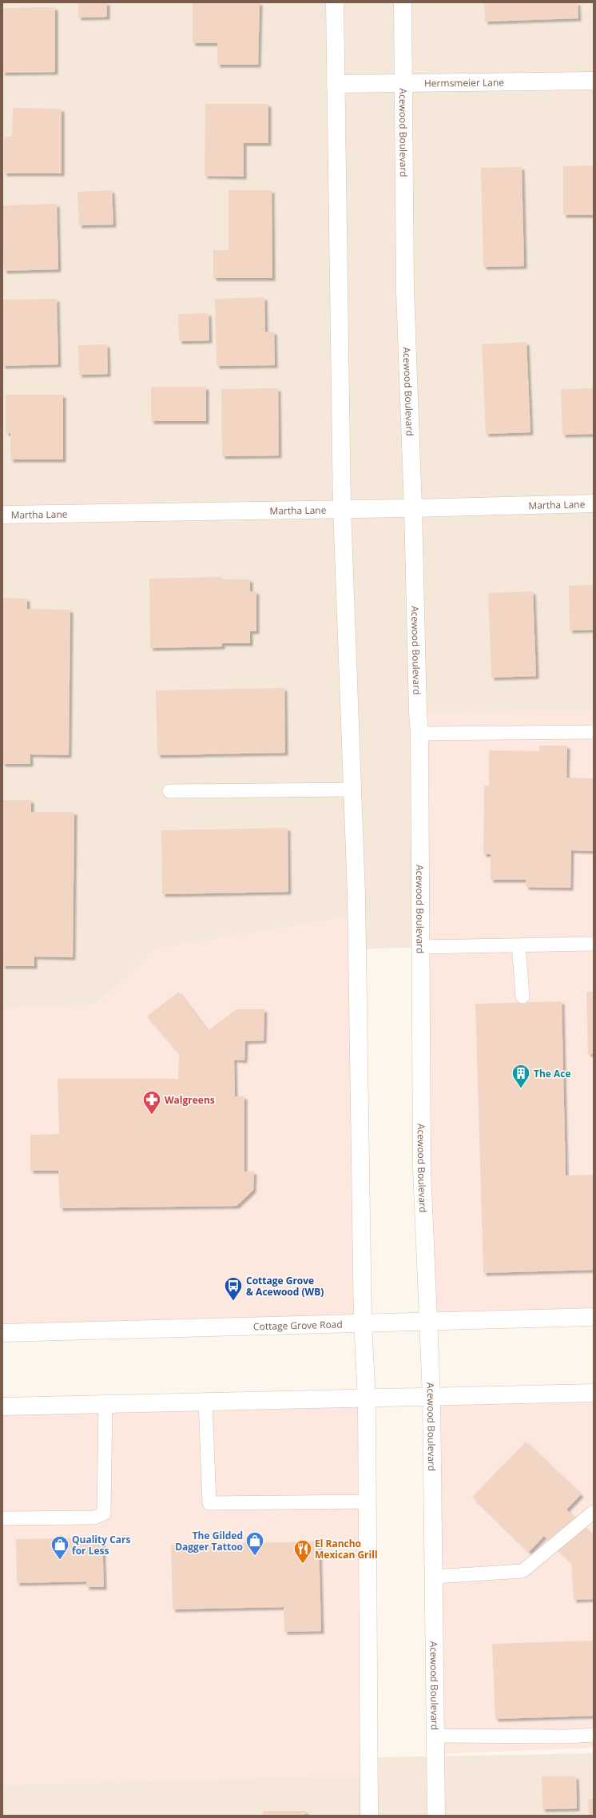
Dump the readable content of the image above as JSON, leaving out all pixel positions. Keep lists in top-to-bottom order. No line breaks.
{"streets":{"street":["Hermsmeier Lane","Acewood Boulevard","Martha Lane","Cottage Grove Road"]},"crossings":[["Hermsmeier Lane","Acewood Boulevard"],["Acewood Boulevard","Martha Lane"],["Acewood Boulevard","Cottage Grove Road"]],"places":{"building":["The Ace"],"pharmacy":["Walgreens"],"bus stop":["Cottage Grove & Acewood (WB)"],"shop":["The Gilded Dagger Tattoo","Quality Cars for Less"],"restaurant":["El Rancho Mexican Grill"]}}
